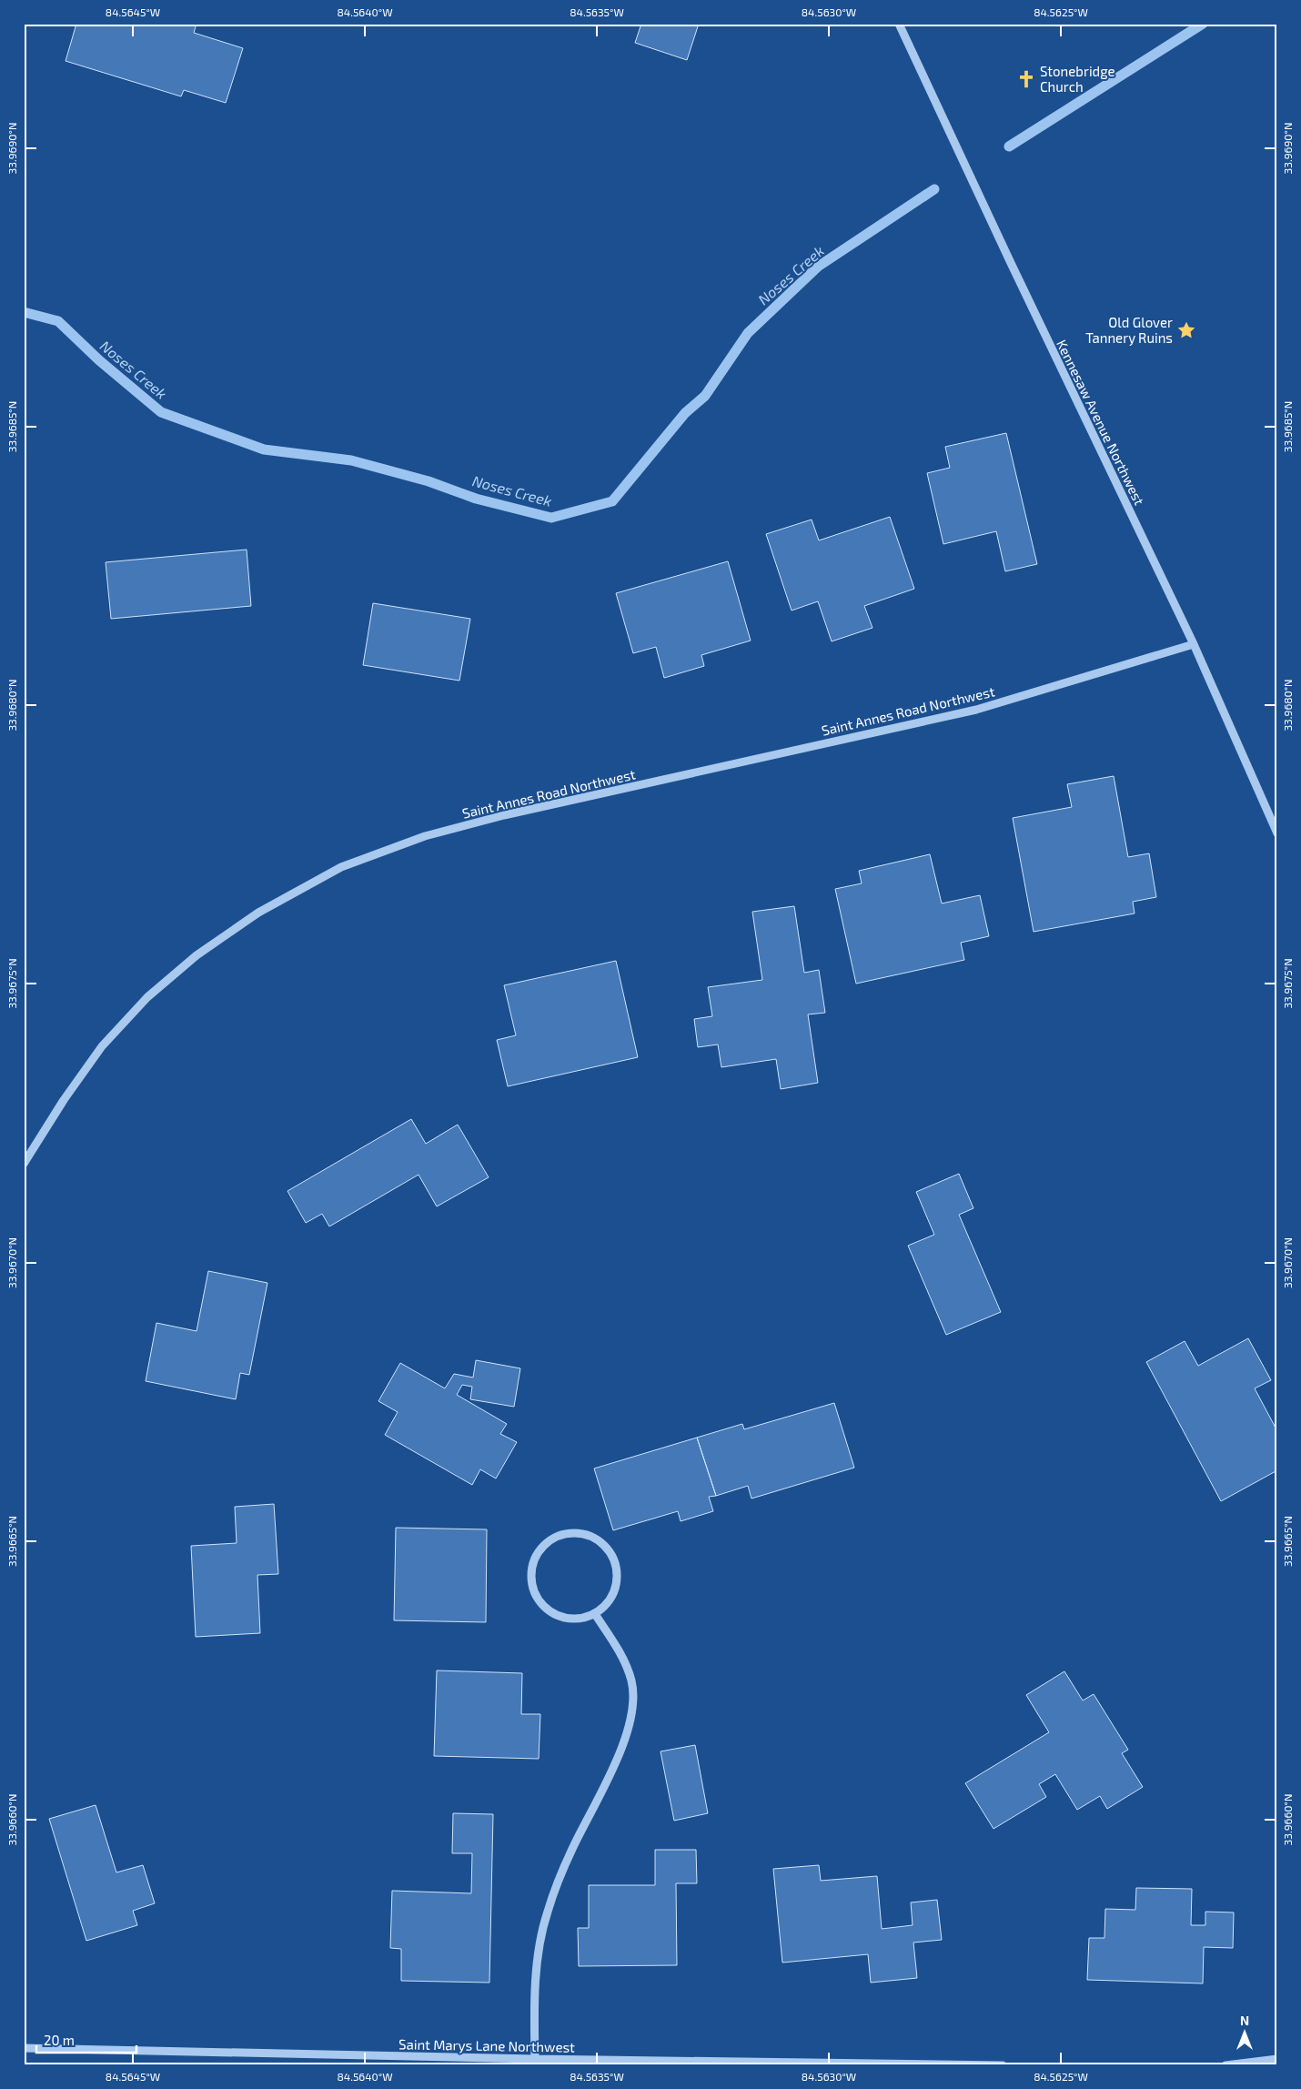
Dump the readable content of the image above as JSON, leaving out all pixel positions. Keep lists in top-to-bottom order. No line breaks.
{"streets":{"street":["Kennesaw Avenue Northwest","Saint Annes Road Northwest","Saint Marys Lane Northwest"]},"crossings":[["Kennesaw Avenue Northwest","Saint Annes Road Northwest"]],"water":["Noses Creek"],"places":{"church":["Stonebridge Church"],"place":["Old Glover Tannery Ruins"]},"scale_bar":"20 m","north":"top","coordinates":["84.5645°W","84.5640°W","84.5635°W","84.5630°W","84.5625°W","33.9690°N","33.9685°N","33.9680°N","33.9675°N","33.9670°N","33.9665°N","33.9660°N"]}
